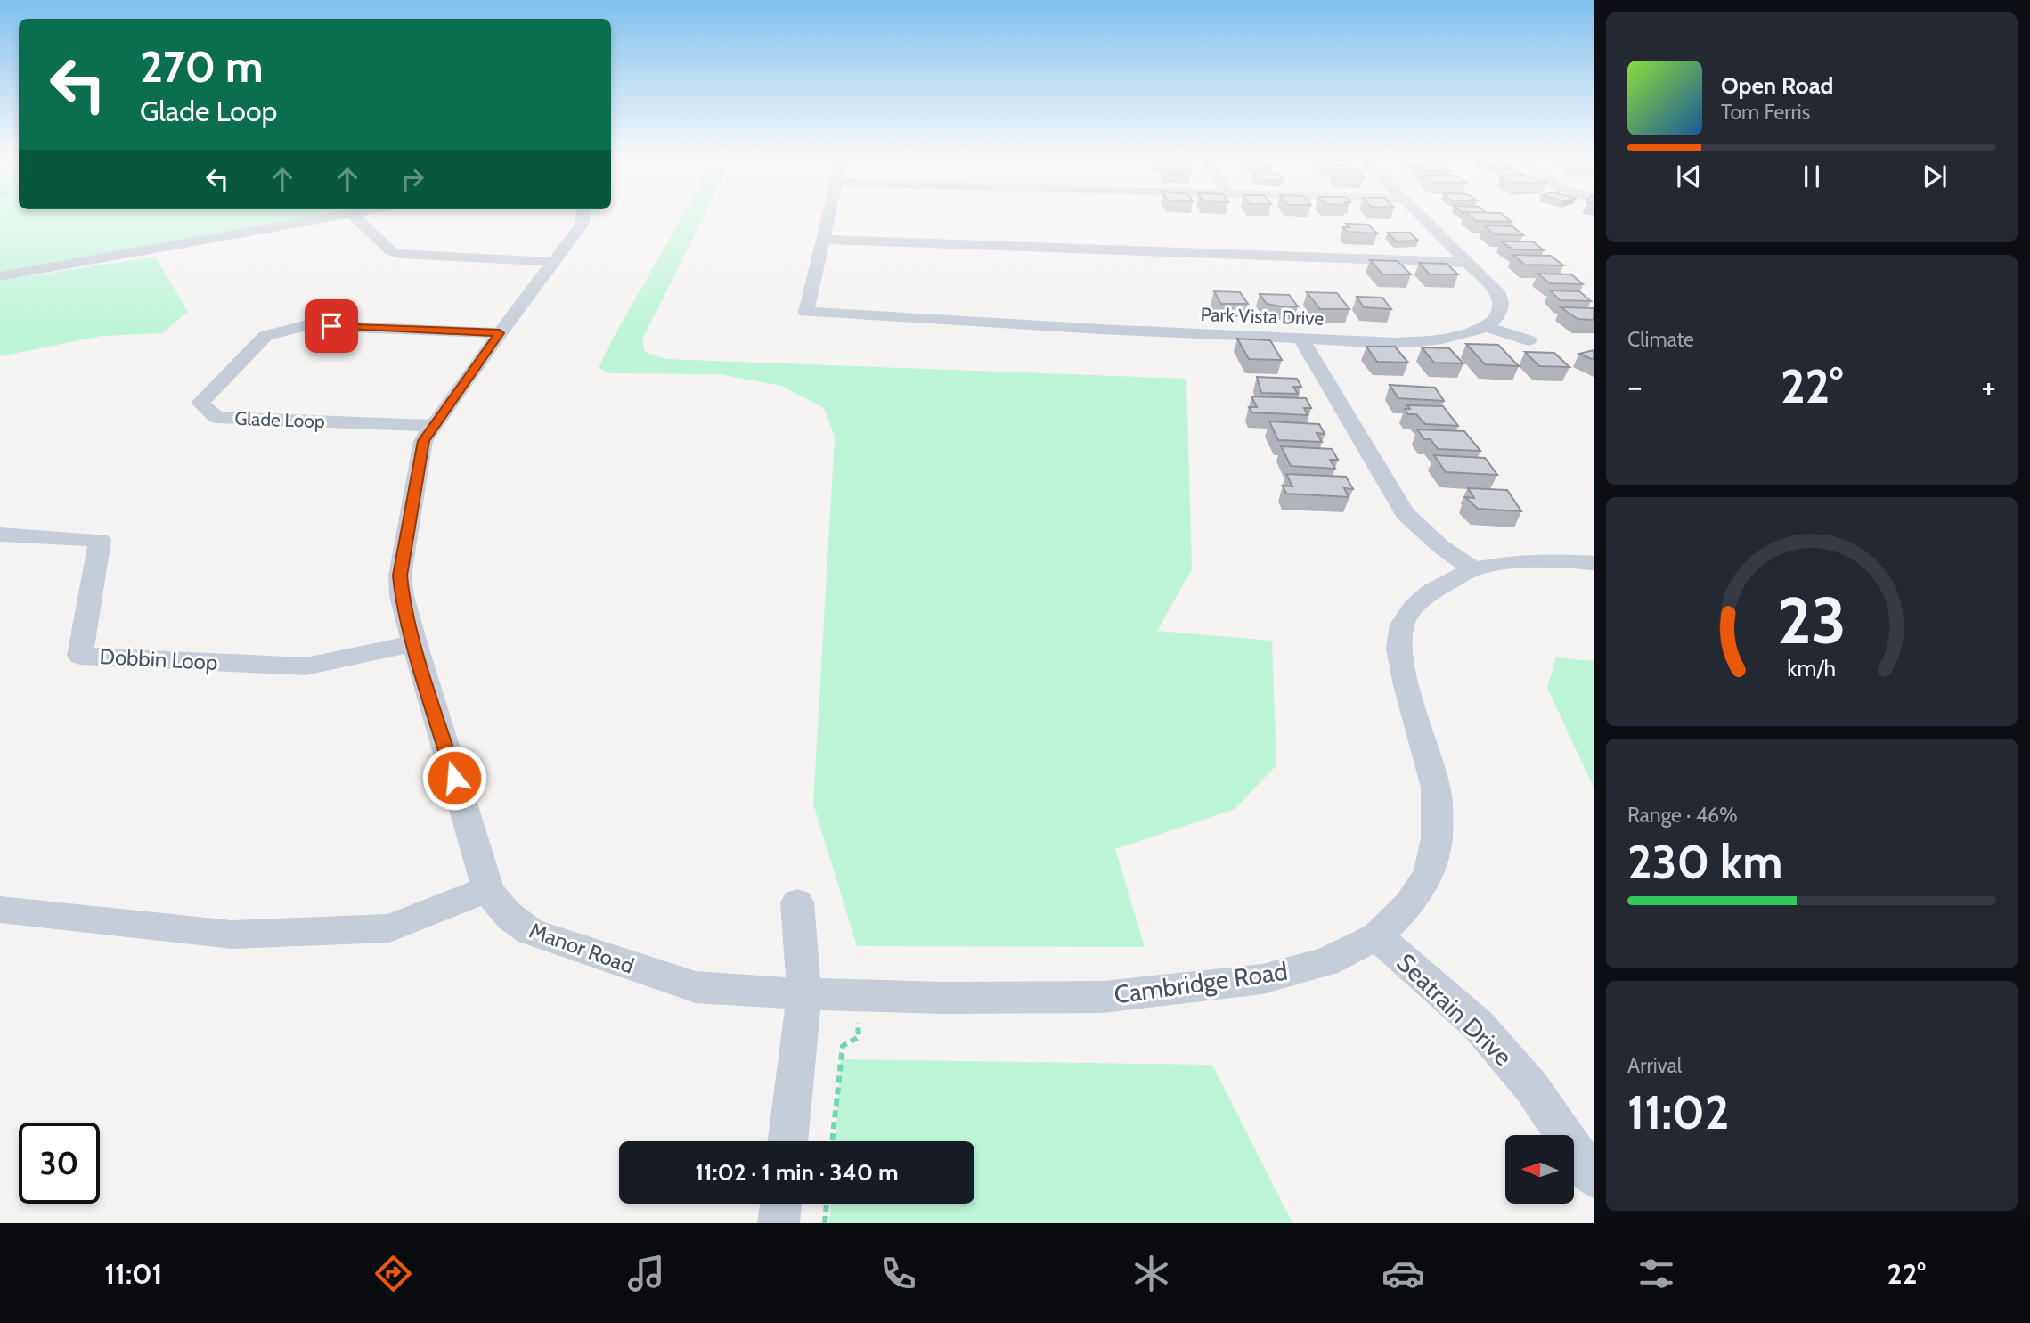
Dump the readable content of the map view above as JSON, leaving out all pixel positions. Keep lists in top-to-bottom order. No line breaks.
{"streets":{"street":["Park Vista Drive","Glade Loop","Dobbin Loop","Manor Road","Cambridge Road","Seatrain Drive"]},"crossings":[["Glade Loop","Manor Road"],["Dobbin Loop","Manor Road"],["Manor Road","Cambridge Road"],["Cambridge Road","Seatrain Drive"]],"north":"left","page":{"turn":["270 m","Glade Loop"],"song":["Open Road","Tom Ferris"],"tile":["Climate",["Range · 46%","230 km"],["Arrival","11:02"]],"heat":["−","22°","+"],"limit":"30","trip":"11:02 · 1 min · 340 m","tabs":["11:01","22°"],"gauge":["23","km/h"]}}
